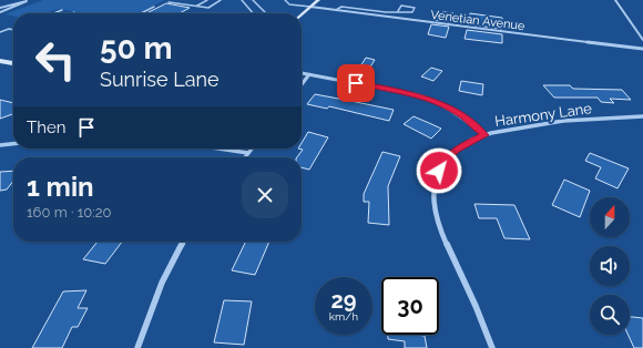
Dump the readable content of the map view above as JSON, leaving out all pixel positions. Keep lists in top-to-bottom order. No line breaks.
{"streets":{"street":["Venetian Avenue","Harmony Lane"]},"north":"top","page":{"turn":["50 m","Sunrise Lane"],"then":"Then","heading":["1 min","160 m · 10:20"],"speed":"29 km/h","limit":"30"}}
